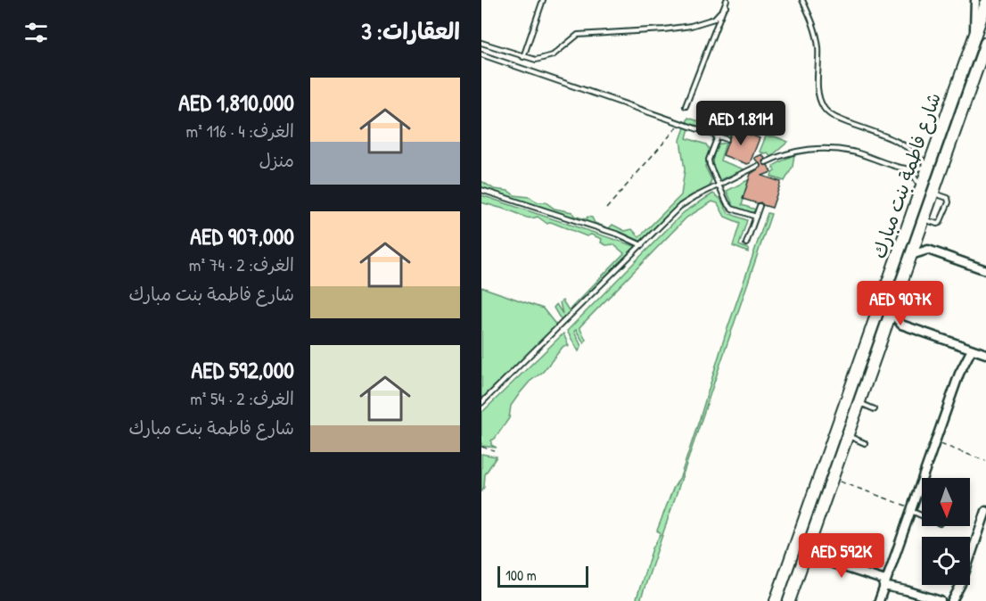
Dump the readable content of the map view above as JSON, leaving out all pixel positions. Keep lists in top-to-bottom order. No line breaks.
{"streets":{"street":["شارع فاطمة بنت مبارك"]},"scale_bar":"100 m","north":"bottom","page":{"heading":"العقارات: 3","list":[{"name":"AED 1,810,000","note":"الغرف: 4 · 116 m² · منزل"},{"name":"AED 907,000","note":"الغرف: 2 · 74 m² · شارع فاطمة بنت مبارك"},{"name":"AED 592,000","note":"الغرف: 2 · 54 m² · شارع فاطمة بنت مبارك"}],"price":["AED 1.81M","AED 907K","AED 592K"],"scale":"100 m"}}
